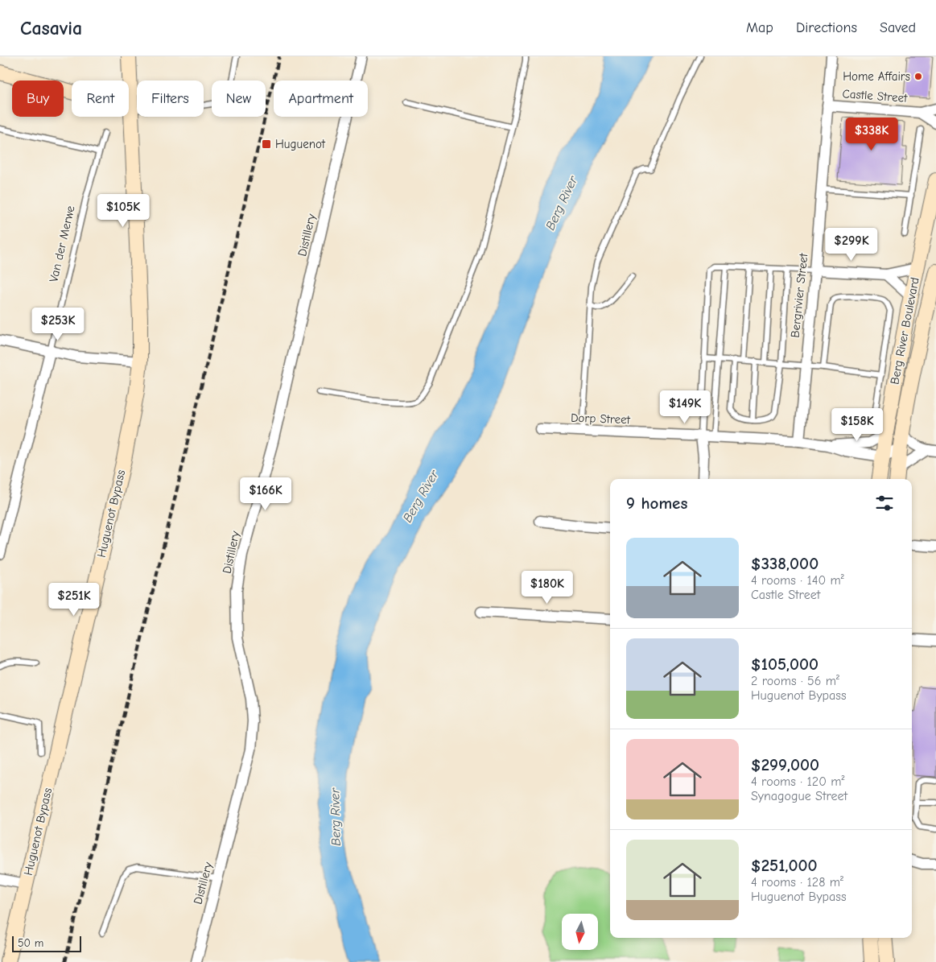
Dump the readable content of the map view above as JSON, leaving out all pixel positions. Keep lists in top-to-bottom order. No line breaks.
{"streets":{"main road":["Berg River Boulevard","Huguenot Bypass"],"street":["Castle Street","Distillery","Van der Merwe","Bergrivier Street","Dorp Street"]},"crossings":[["Castle Street","Bergrivier Street"],["Bergrivier Street","Dorp Street"],["Berg River Boulevard","Dorp Street"]],"water":["Berg River"],"places":{"other":["Home Affairs"],"transit":["Huguenot"]},"scale_bar":"50 m","north":"bottom","page":{"header":"Casavia","nav":["Map","Directions","Saved"],"chip":["Buy","Rent","Filters","New","Apartment"],"price":["$338K","$105K","$299K","$253K","$149K","$158K","$166K","$180K","$251K"],"heading":"9 homes","list":[{"name":"$338,000","note":"4 rooms · 140 m² · Castle Street"},{"name":"$105,000","note":"2 rooms · 56 m² · Huguenot Bypass"},{"name":"$299,000","note":"4 rooms · 120 m² · Synagogue Street"},{"name":"$251,000","note":"4 rooms · 128 m² · Huguenot Bypass"}],"scale":"50 m"}}
